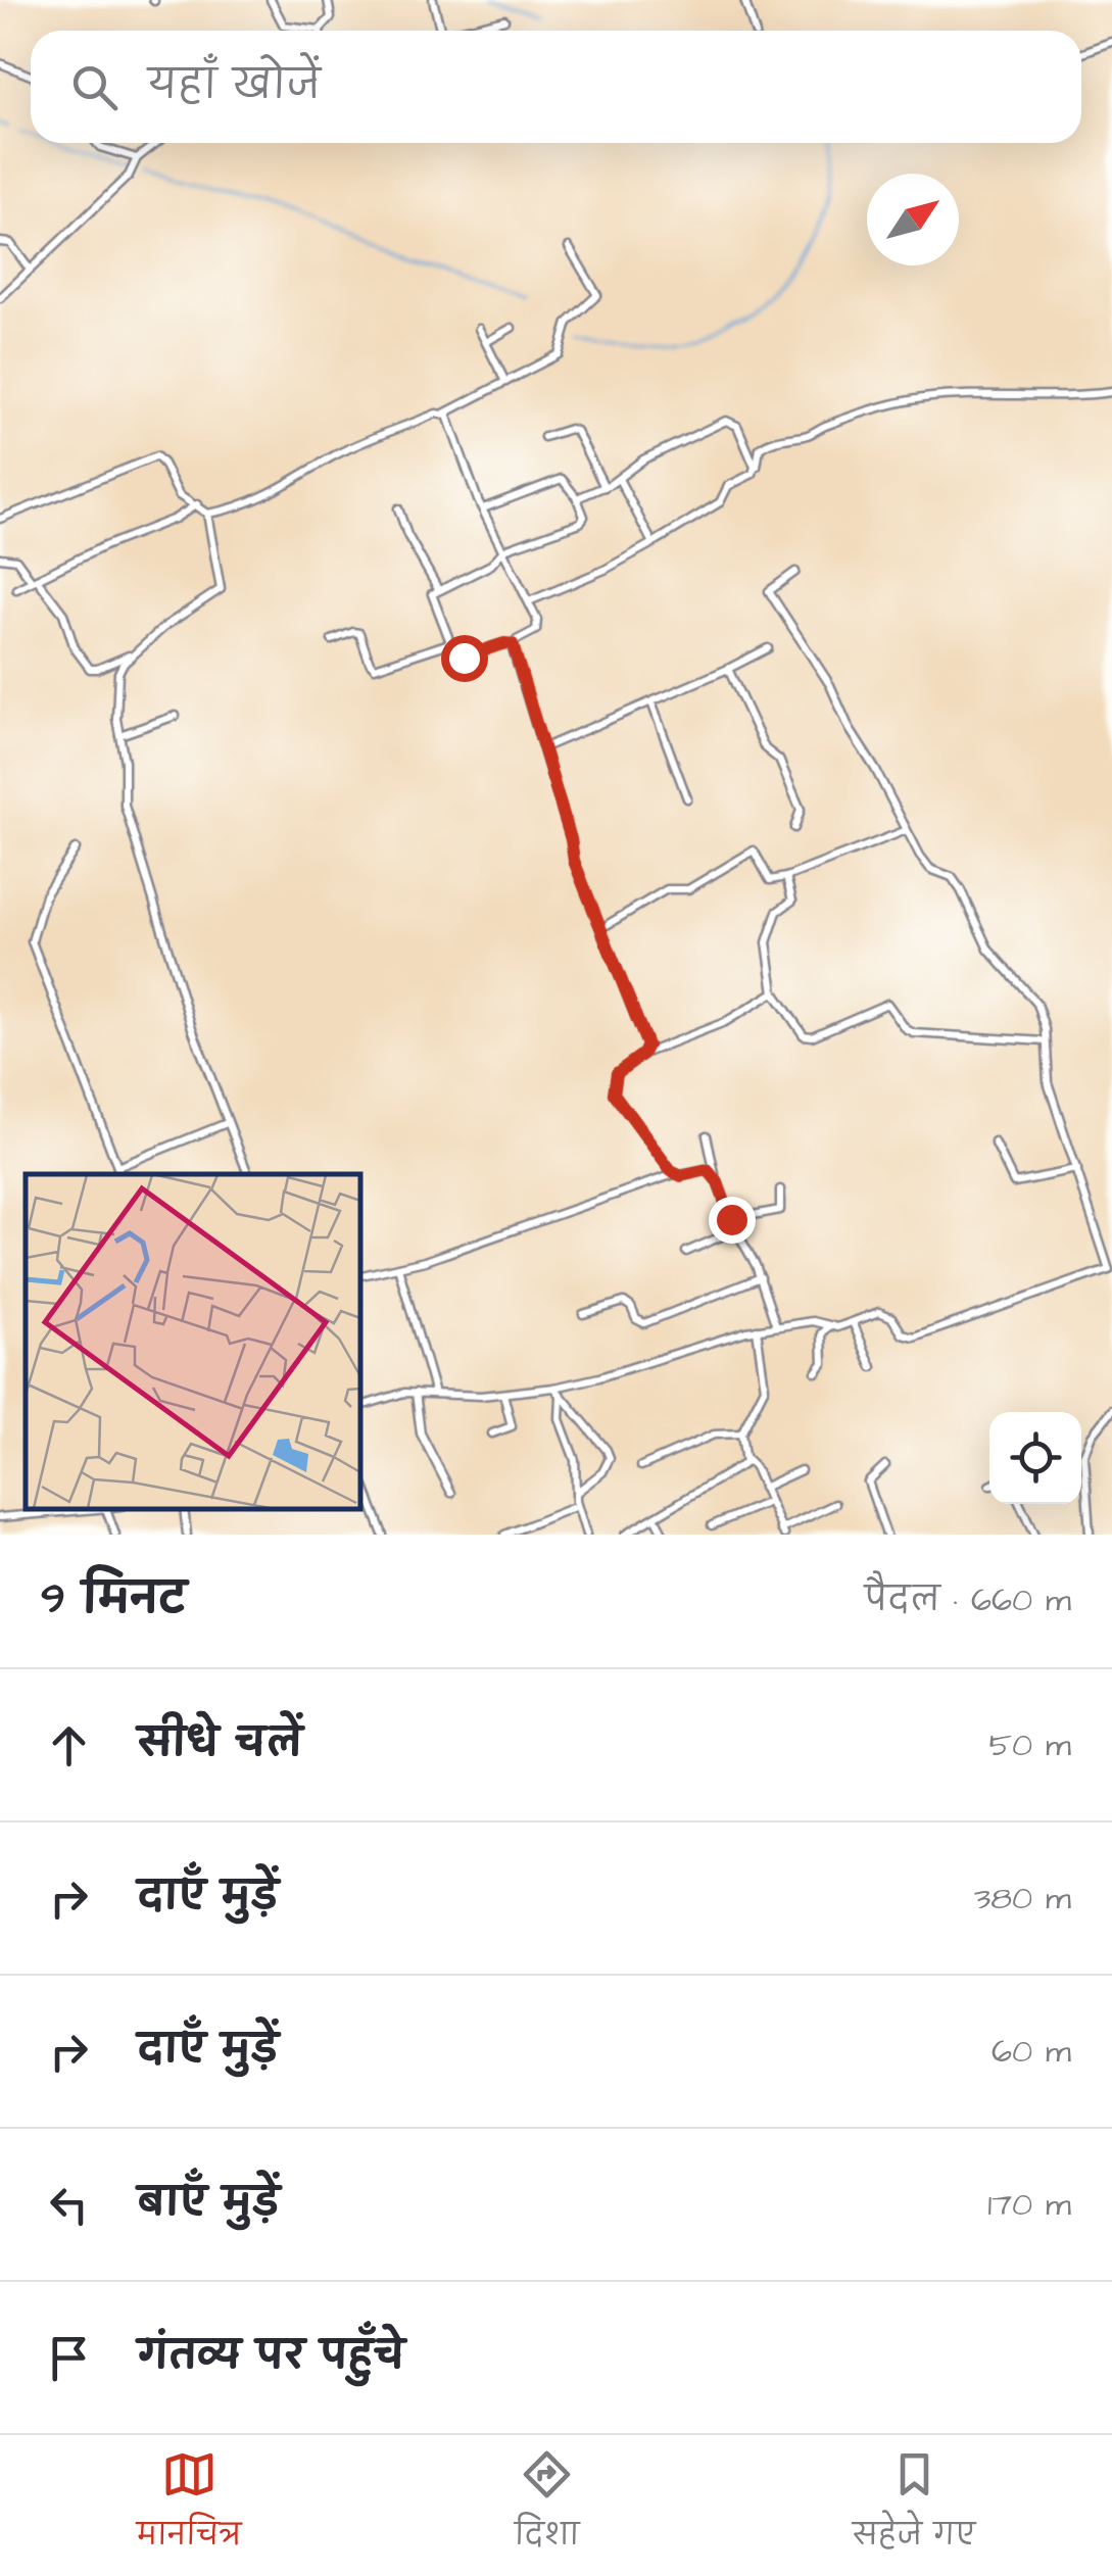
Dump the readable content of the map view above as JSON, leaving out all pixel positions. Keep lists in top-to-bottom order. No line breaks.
{"north":"top right","page":{"search":"यहाँ खोजें","heading":["9 मिनट","पैदल · 660 m"],"list":[["सीधे चलें","50 m"],["दाएँ मुड़ें","380 m"],["दाएँ मुड़ें","60 m"],["बाएँ मुड़ें","170 m"],"गंतव्य पर पहुँचे"],"nav":["मानचित्र","दिशा","सहेजे गए"]}}
